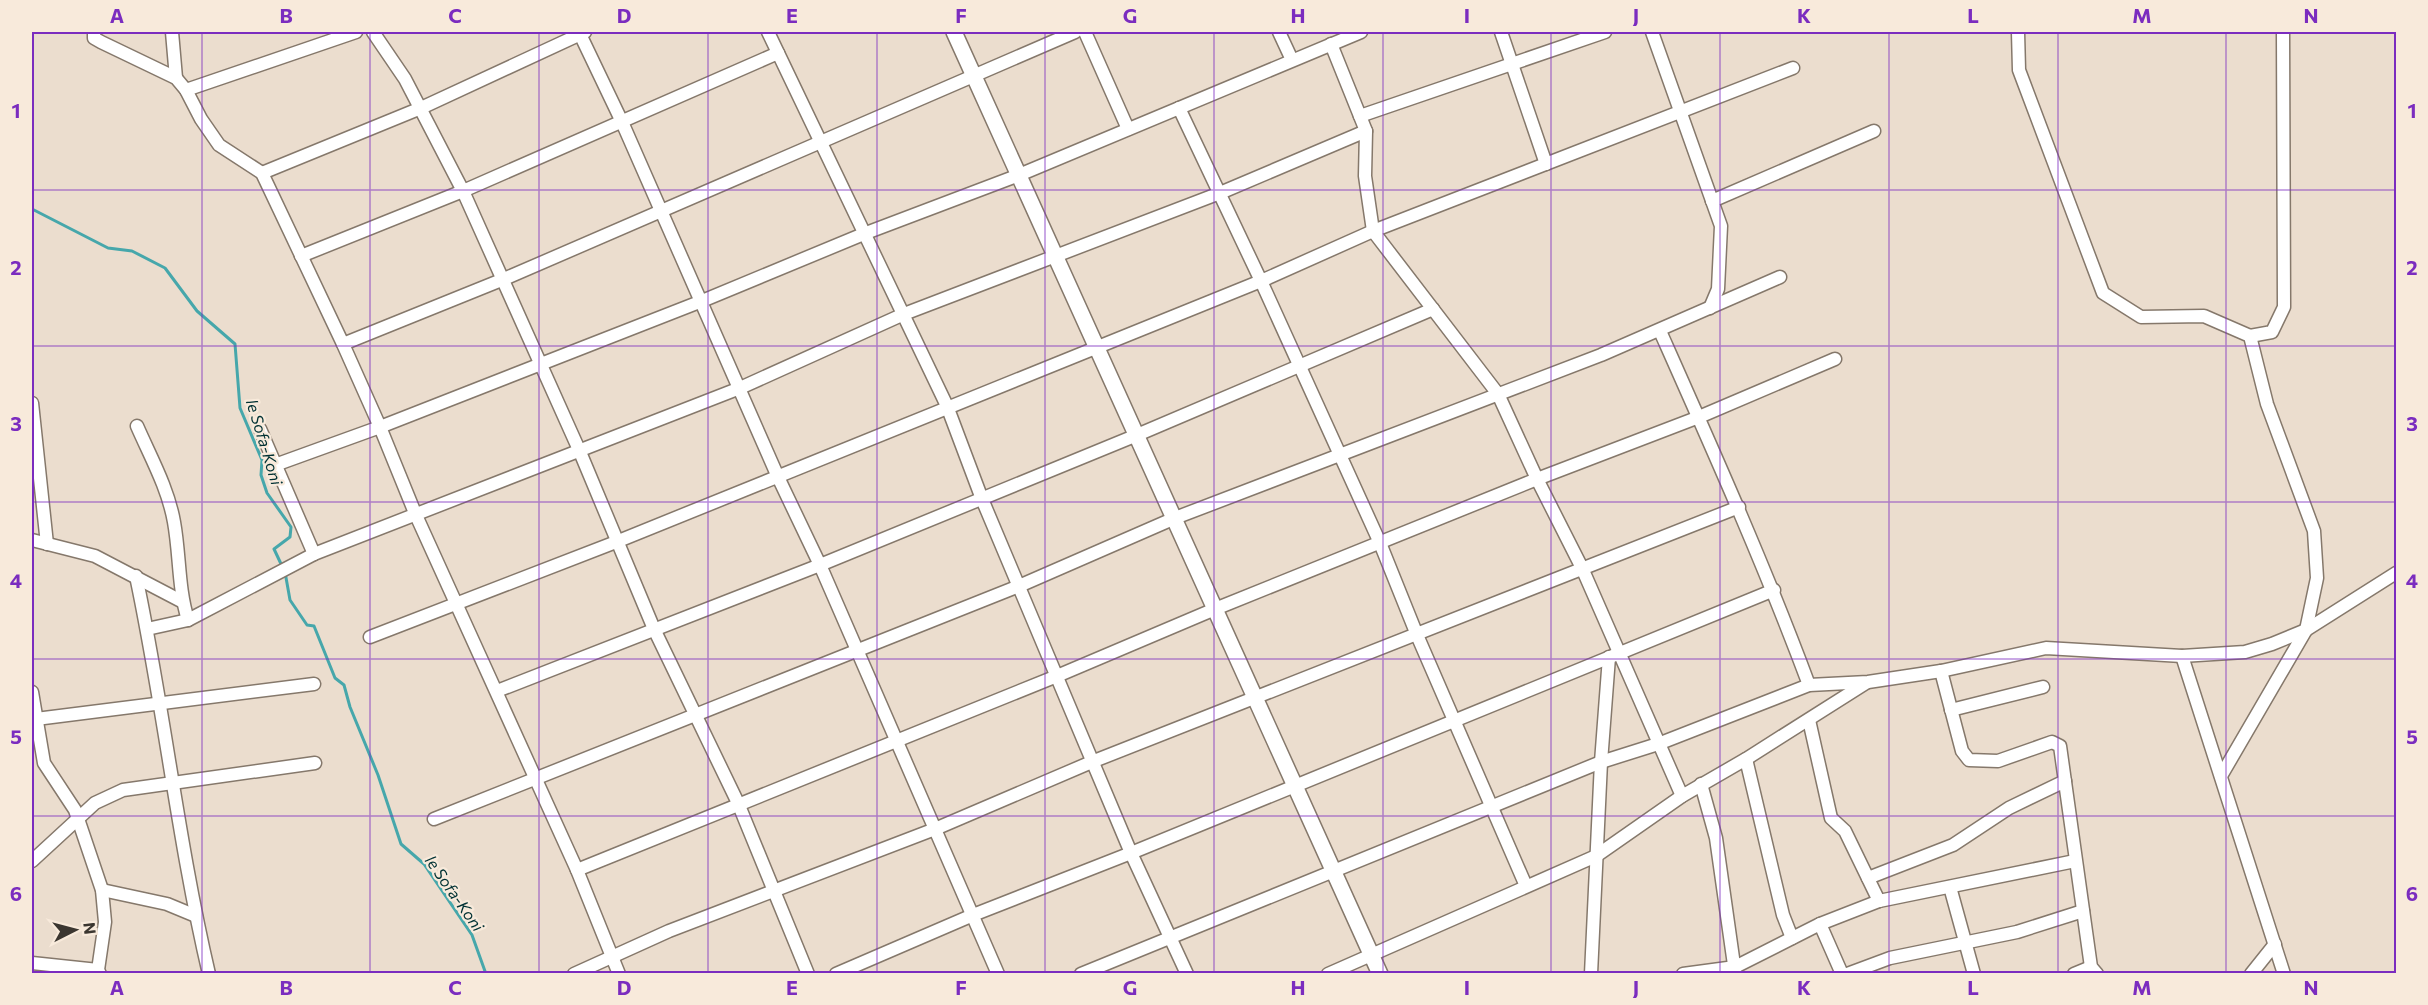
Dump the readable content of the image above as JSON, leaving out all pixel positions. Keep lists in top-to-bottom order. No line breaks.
{"water":["le Sofa-Koni"],"north":"right","grid":{"columns":["A","B","C","D","E","F","G","H","I","J","K","L","M","N"],"rows":["1","2","3","4","5","6"]}}
